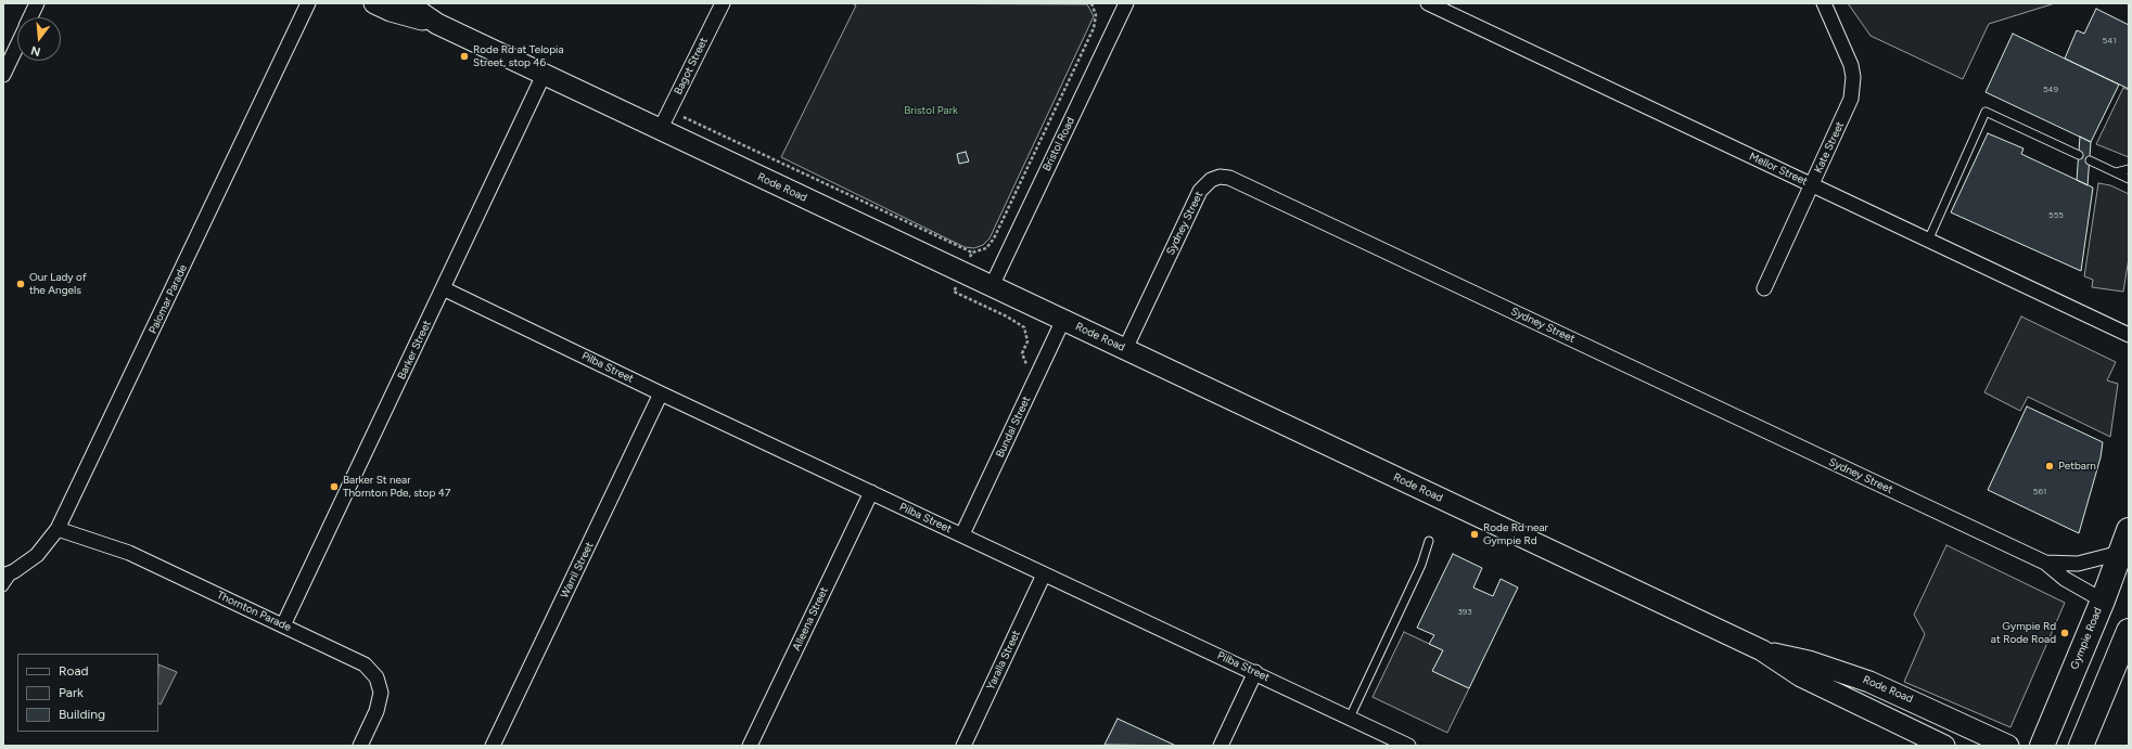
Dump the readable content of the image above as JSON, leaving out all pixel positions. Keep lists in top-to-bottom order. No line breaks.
{"streets":{"highway":["Gympie Road"],"main road":["Rode Road"],"street":["Bagot Street","Bristol Road","Kate Street","Mellor Street","Sydney Street","Palomar Parade","Barker Street","Pilba Street","Bundal Street","Warril Street","Thornton Parade","Alleena Street","Yaralla Street"]},"crossings":[["Bagot Street","Rode Road"],["Bristol Road","Rode Road"],["Kate Street","Mellor Street"],["Rode Road","Sydney Street"],["Rode Road","Barker Street"],["Rode Road","Bundal Street"],["Sydney Street","Gympie Road"],["Palomar Parade","Thornton Parade"],["Barker Street","Pilba Street"],["Barker Street","Thornton Parade"],["Pilba Street","Bundal Street"],["Pilba Street","Warril Street"],["Pilba Street","Alleena Street"],["Pilba Street","Yaralla Street"]],"parks":["Bristol Park"],"places":["Rode Rd at Telopia Street, stop 46","Our Lady of the Angels","Petbarn","Barker St near Thornton Pde, stop 47","Rode Rd near Gympie Rd","Gympie Rd at Rode Road"],"house_numbers":["541","549","555","561","393"],"legend":["Road","Park","Building"],"north":"bottom"}
